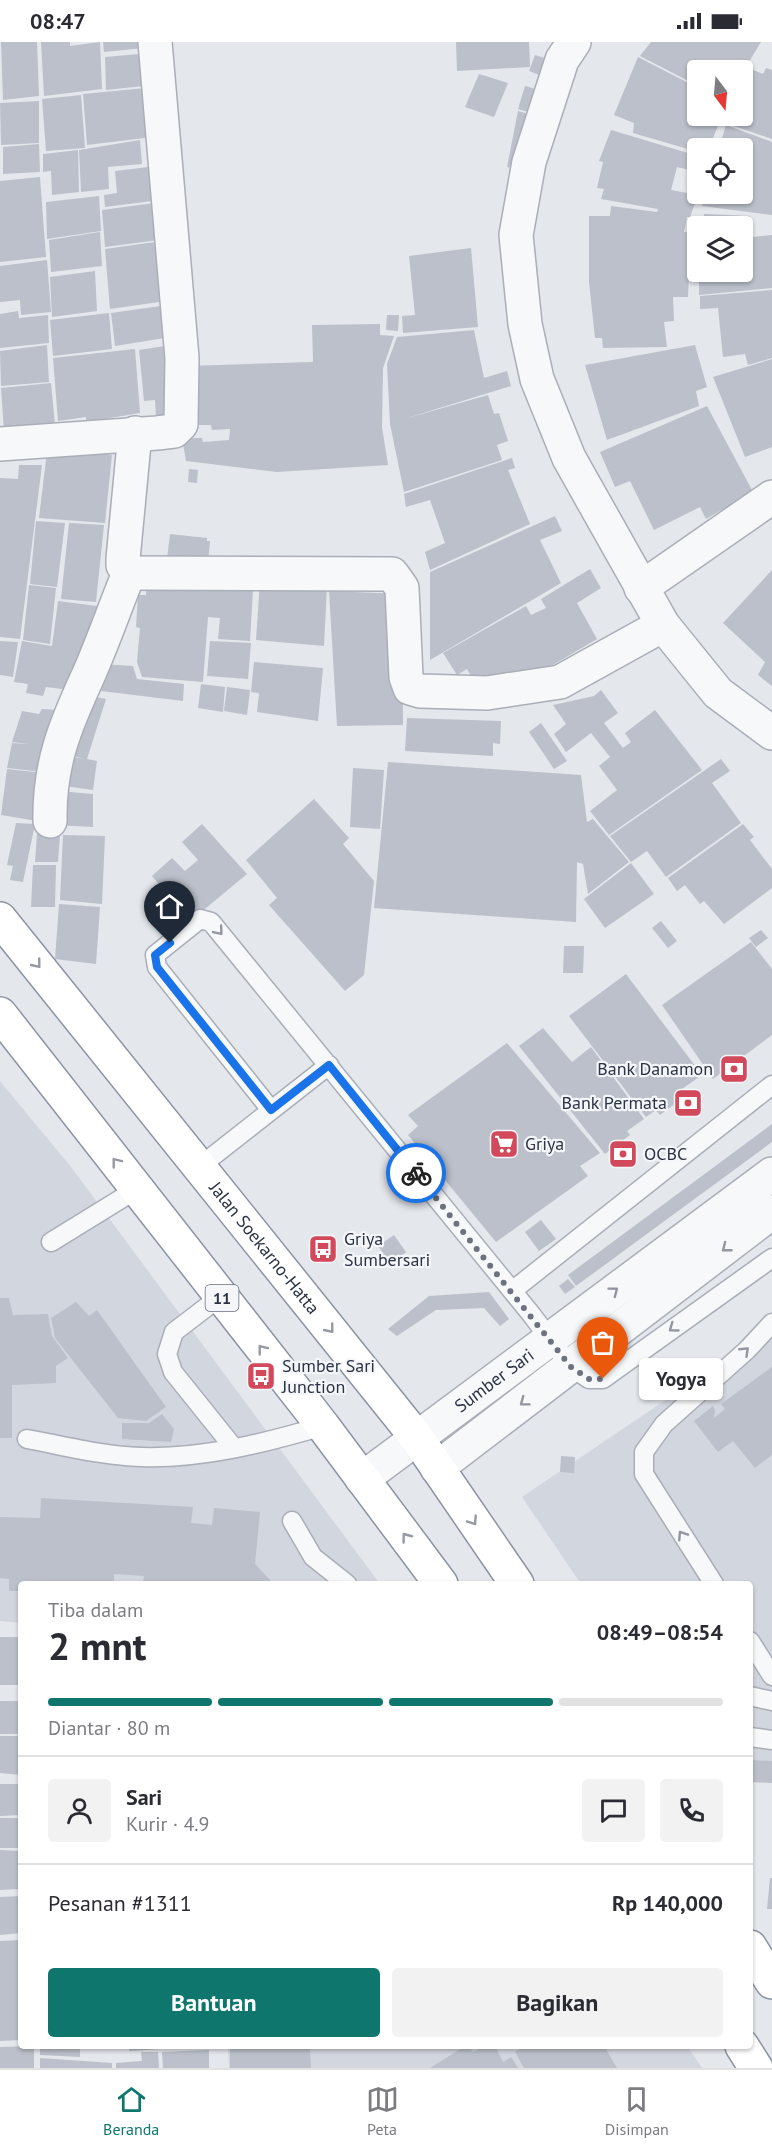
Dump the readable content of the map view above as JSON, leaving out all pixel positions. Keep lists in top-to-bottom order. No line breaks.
{"streets":{"highway":["Jalan Soekarno-Hatta","11"],"street":["Sumber Sari"]},"crossings":[["Jalan Soekarno-Hatta","Sumber Sari"],["11","Sumber Sari"]],"places":{"bank":["Bank Danamon","Bank Permata","OCBC"],"supermarket":["Griya"],"bus stop":["Griya Sumbersari","Sumber Sari Junction"],"other":["Yogya"]},"north":"bottom","page":{"status":"08:47","bubble":"Yogya","heading":["2 mnt","Tiba dalam","08:49–08:54"],"panel":["Sari","Kurir · 4.9","Pesanan #1311","Rp 140,000"],"bar":"Diantar · 80 m","buttons":["Bantuan","Bagikan"],"tabs":["Beranda","Peta","Disimpan"]}}
